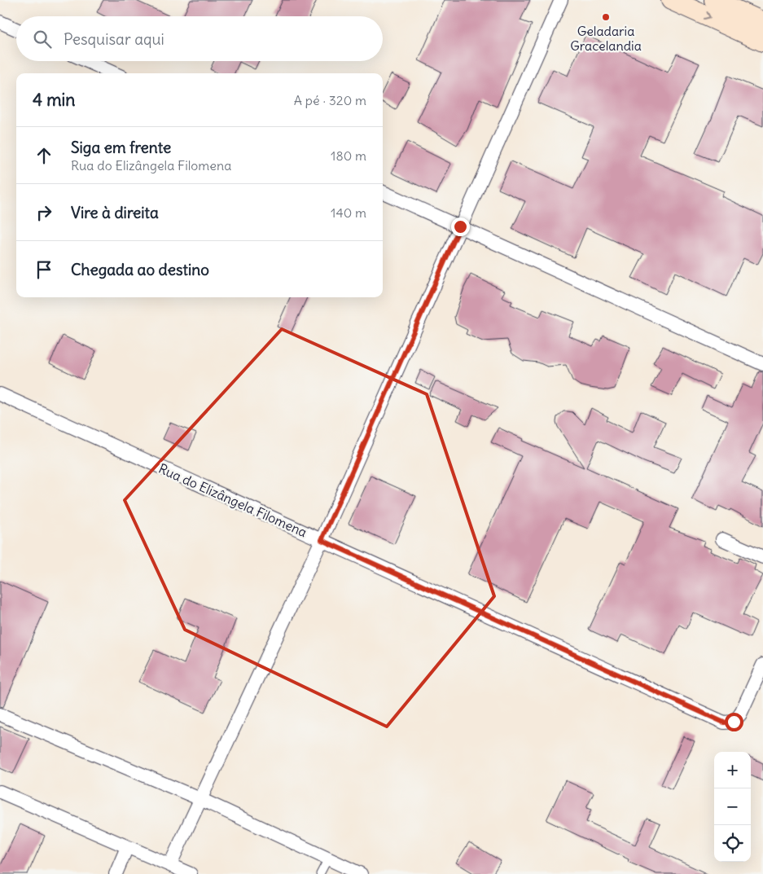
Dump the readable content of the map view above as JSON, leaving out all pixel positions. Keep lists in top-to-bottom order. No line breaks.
{"streets":{"street":["Rua do Elizângela Filomena"]},"places":["Geladaria Gracelandia"],"page":{"search":"Pesquisar aqui","heading":["4 min","A pé · 320 m"],"list":[["Siga em frente","Rua do Elizângela Filomena","180 m"],["Vire à direita","140 m"],"Chegada ao destino"],"map_buttons":["+","−"]}}
